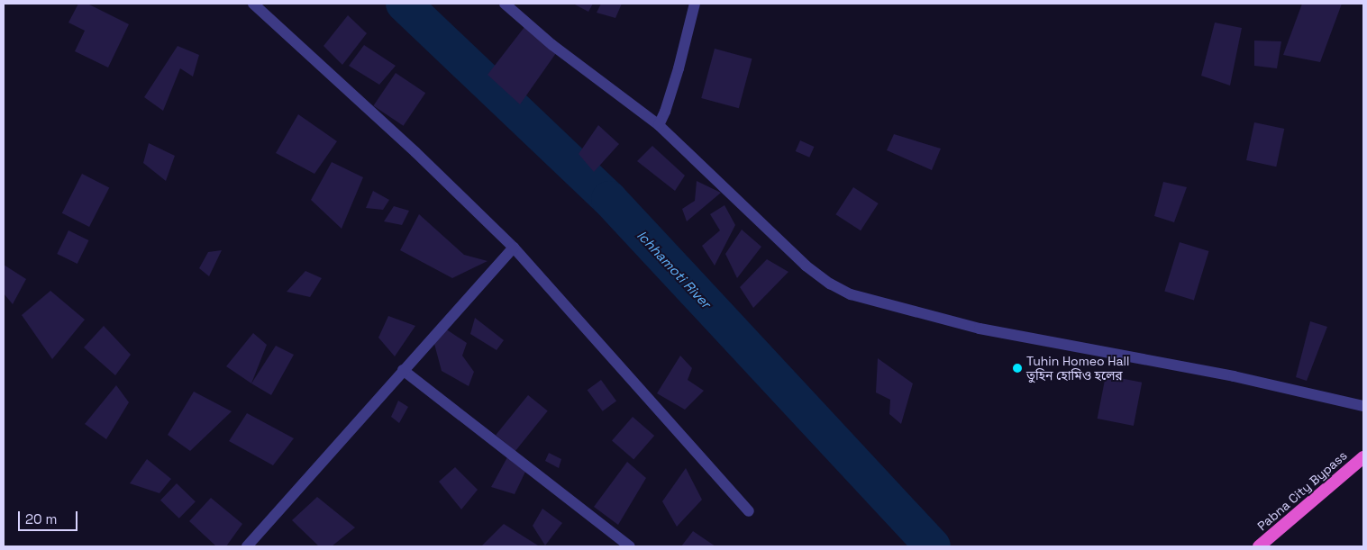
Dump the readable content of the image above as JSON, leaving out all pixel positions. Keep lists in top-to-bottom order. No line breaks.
{"streets":{"highway":["Pabna City Bypass"]},"water":["Ichhamoti River"],"places":["Tuhin Homeo Hall তুহিন হোমিও হলের"],"scale_bar":"20 m"}
